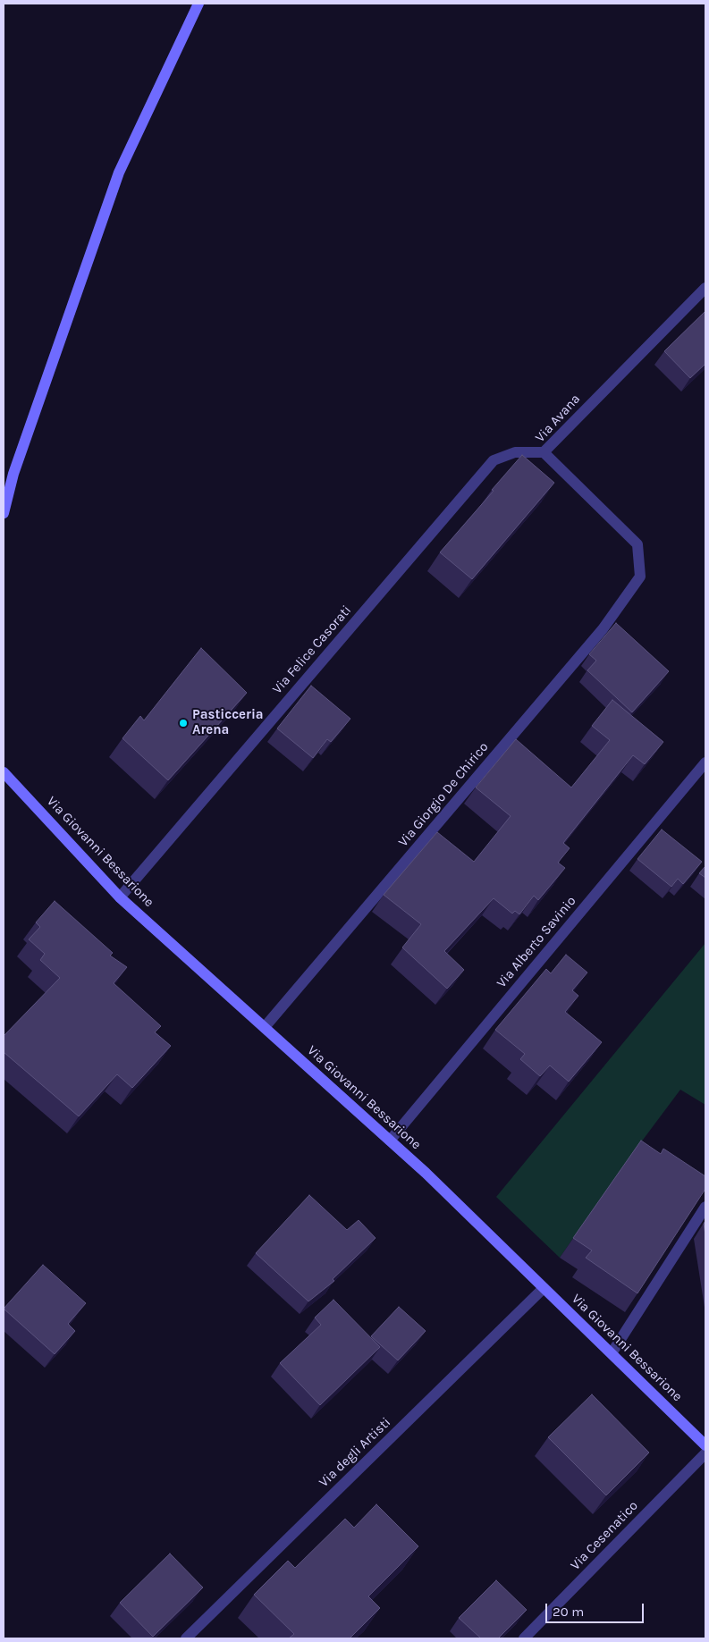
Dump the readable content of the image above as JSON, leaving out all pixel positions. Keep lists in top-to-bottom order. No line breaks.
{"streets":{"street":["Via Avana","Via Felice Casorati","Via Giorgio De Chirico","Via Giovanni Bessarione","Via Alberto Savinio","Via degli Artisti","Via Cesenatico"]},"crossings":[["Via Avana","Via Felice Casorati"],["Via Avana","Via Giorgio De Chirico"],["Via Felice Casorati","Via Giovanni Bessarione"],["Via Giorgio De Chirico","Via Giovanni Bessarione"],["Via Giovanni Bessarione","Via Alberto Savinio"],["Via Giovanni Bessarione","Via degli Artisti"]],"places":["Pasticceria Arena"],"scale_bar":"20 m"}
